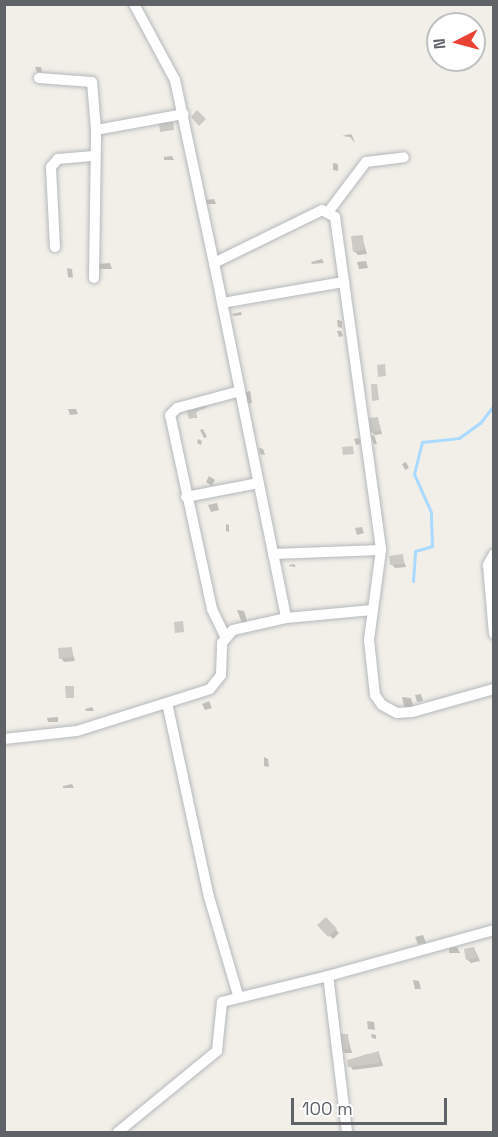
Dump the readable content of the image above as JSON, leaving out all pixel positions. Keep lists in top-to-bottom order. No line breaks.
{"scale_bar":"100 m","north":"left"}
